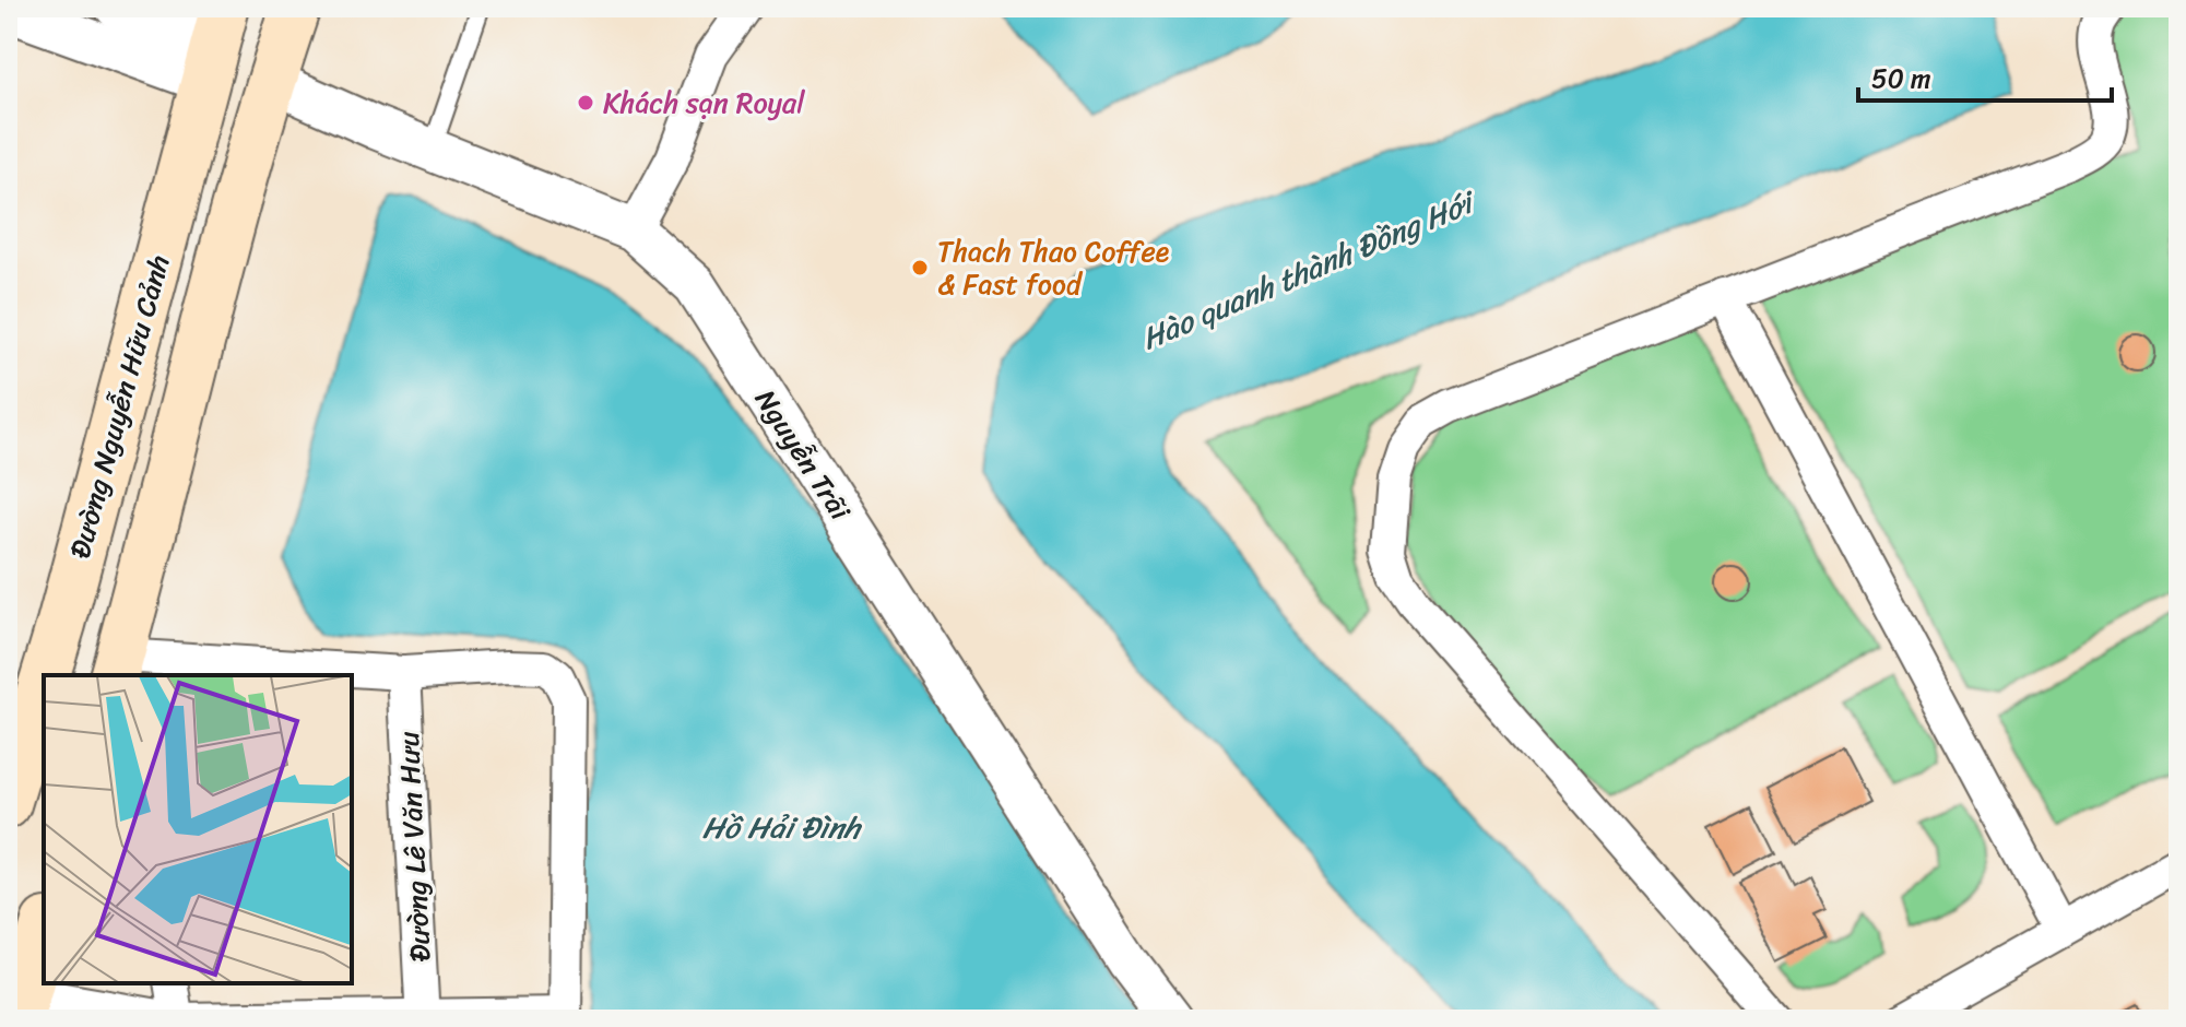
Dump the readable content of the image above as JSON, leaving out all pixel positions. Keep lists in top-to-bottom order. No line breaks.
{"streets":{"main road":["Đường Nguyễn Hữu Cảnh"],"street":["Nguyễn Trãi","Đường Lê Văn Hưu"]},"crossings":[["Đường Nguyễn Hữu Cảnh","Nguyễn Trãi"]],"water":["Hào quanh thành Đồng Hới","Hồ Hải Đình"],"places":["Khách sạn Royal","Thach Thao Coffee & Fast food"],"scale_bar":"50 m"}
